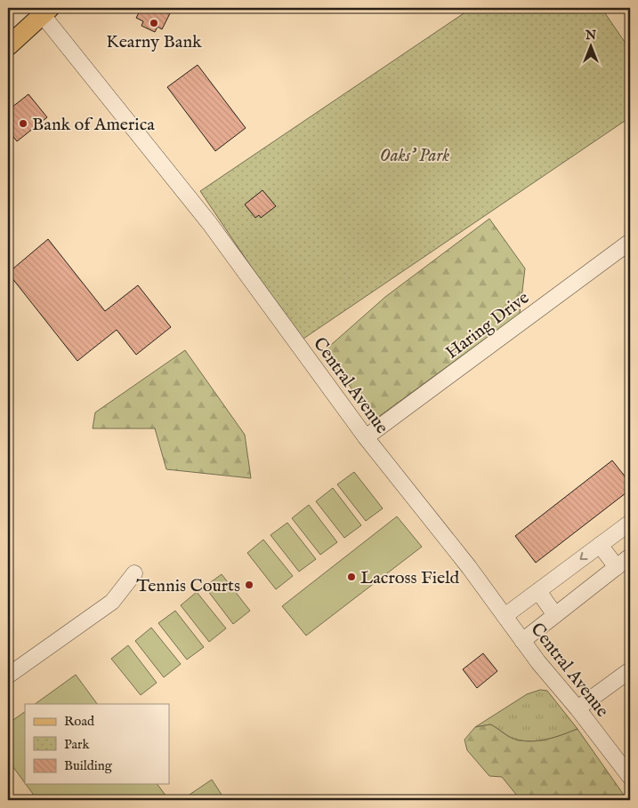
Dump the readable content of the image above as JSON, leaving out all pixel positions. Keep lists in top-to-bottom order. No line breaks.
{"streets":{"street":["Haring Drive","Central Avenue"]},"crossings":[["Haring Drive","Central Avenue"]],"parks":["Oaks' Park"],"places":["Kearny Bank","Bank of America","Lacross Field","Tennis Courts"],"legend":["Road","Park","Building"],"north":"top"}
